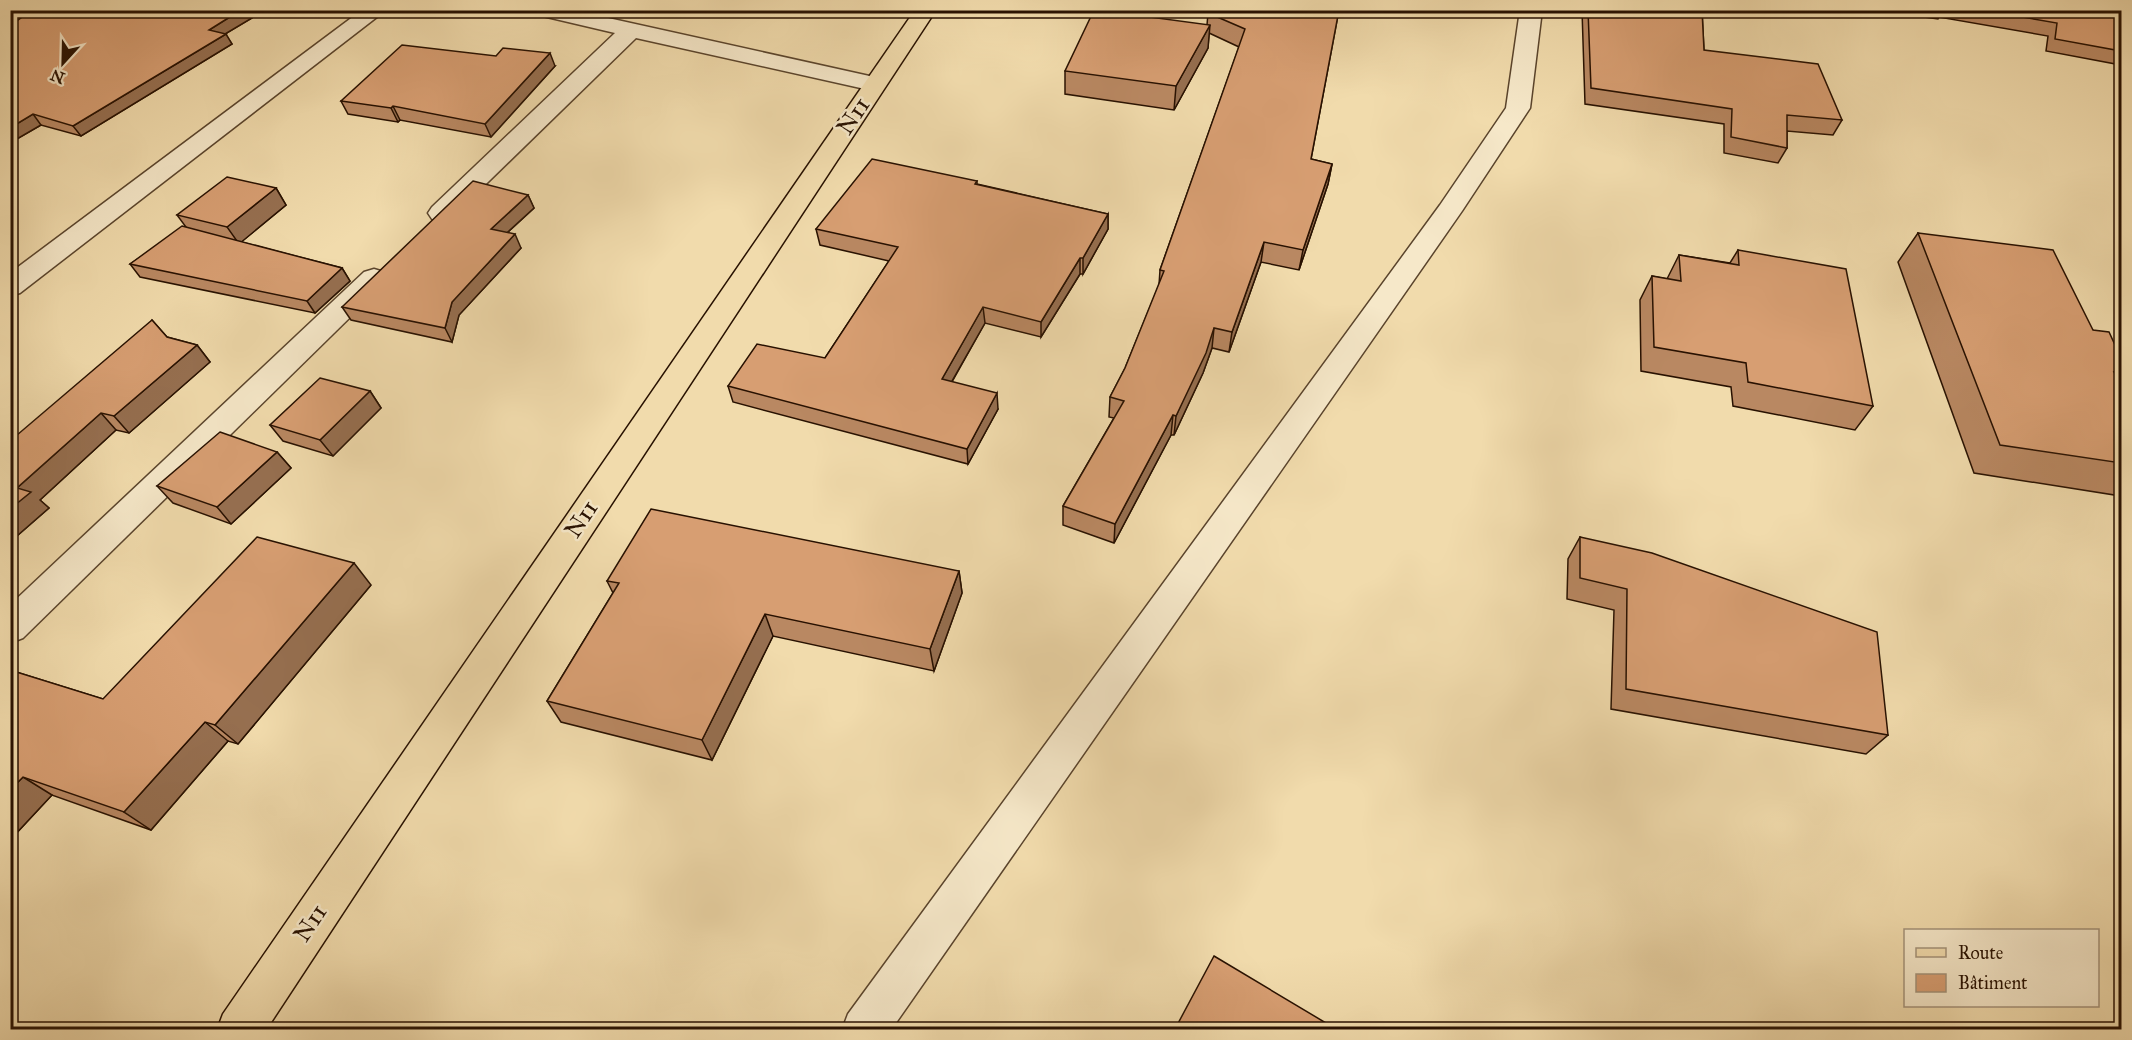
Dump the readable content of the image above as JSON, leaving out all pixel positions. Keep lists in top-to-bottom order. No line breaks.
{"streets":{"main road":["N11"]},"legend":["Route","Bâtiment"],"north":"bottom"}
